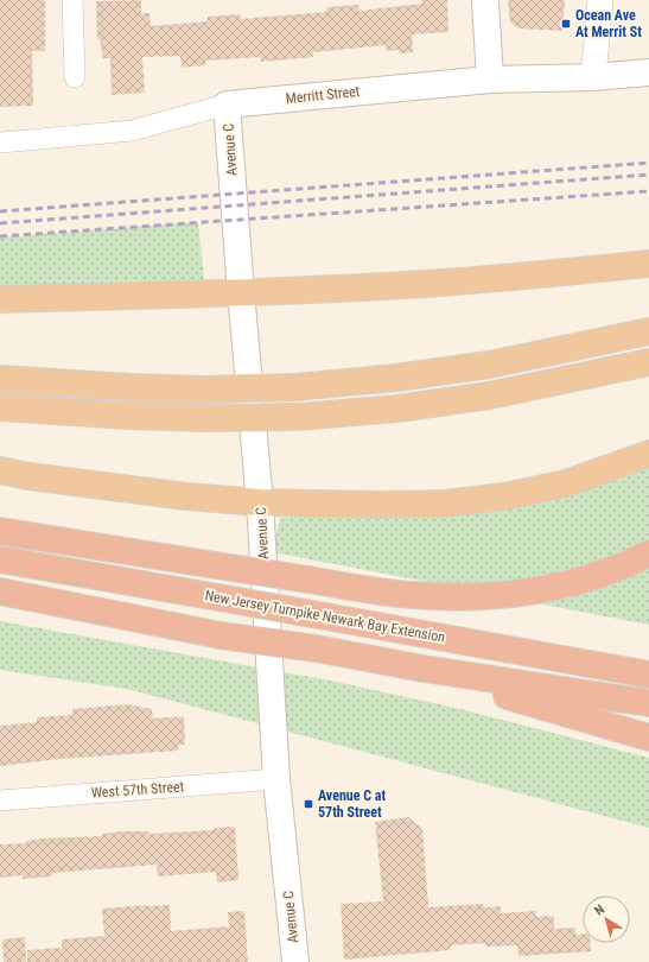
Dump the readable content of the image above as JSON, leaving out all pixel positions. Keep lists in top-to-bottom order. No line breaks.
{"streets":{"highway":["New Jersey Turnpike Newark Bay Extension"],"main road":["Merritt Street","Avenue C"],"street":["West 57th Street"]},"crossings":[["Merritt Street","Avenue C"],["Avenue C","West 57th Street"]],"places":{"transit":["Ocean Ave At Merrit St","Avenue C at 57th Street"]},"north":"top left"}
